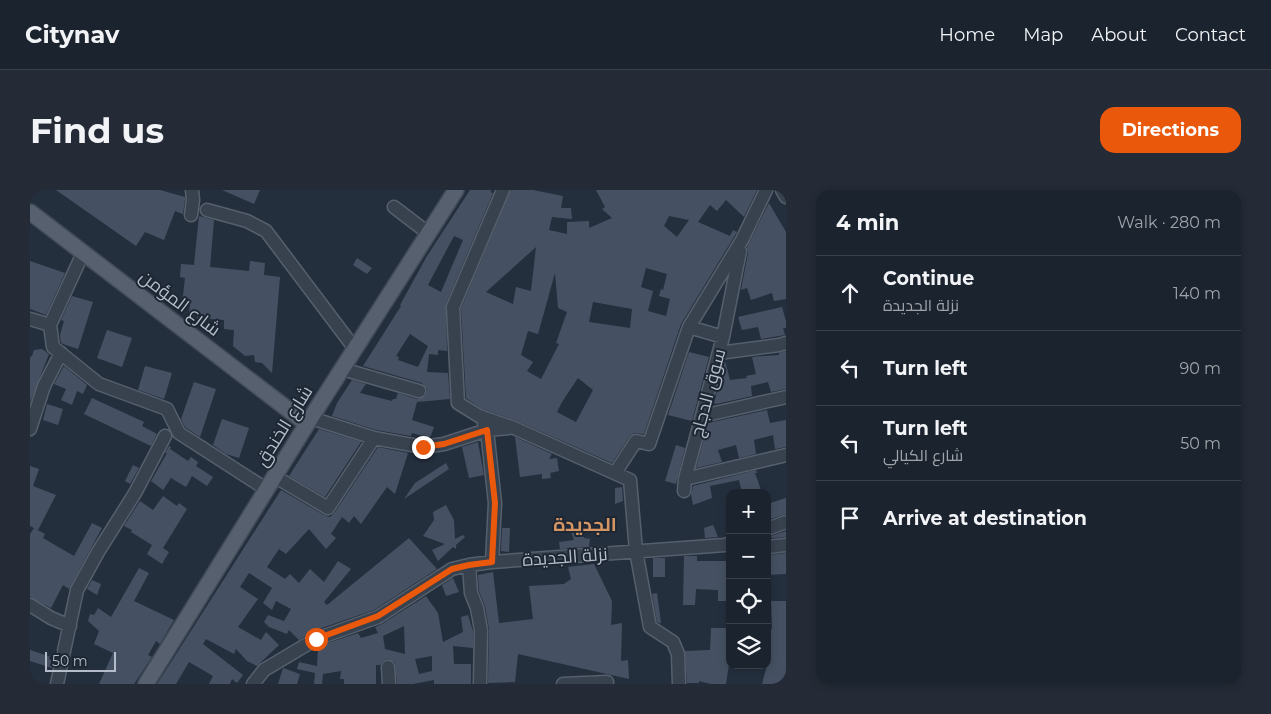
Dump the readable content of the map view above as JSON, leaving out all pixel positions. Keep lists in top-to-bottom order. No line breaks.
{"streets":{"main road":["شارع المؤمن","شارع الخندق"],"street":["سوق الدجاج","نزلة الجديدة"]},"crossings":[["شارع المؤمن","شارع الخندق"]],"districts":["الجديدة"],"scale_bar":"50 m","page":{"header":"Citynav","nav":["Home","Map","About","Contact"],"buttons":"Directions","title":"Find us","heading":["4 min","Walk · 280 m"],"list":[["Continue","نزلة الجديدة","140 m"],["Turn left","90 m"],["Turn left","شارع الكيالي","50 m"],"Arrive at destination"],"map_buttons":["+","−"],"scale":"50 m"}}
